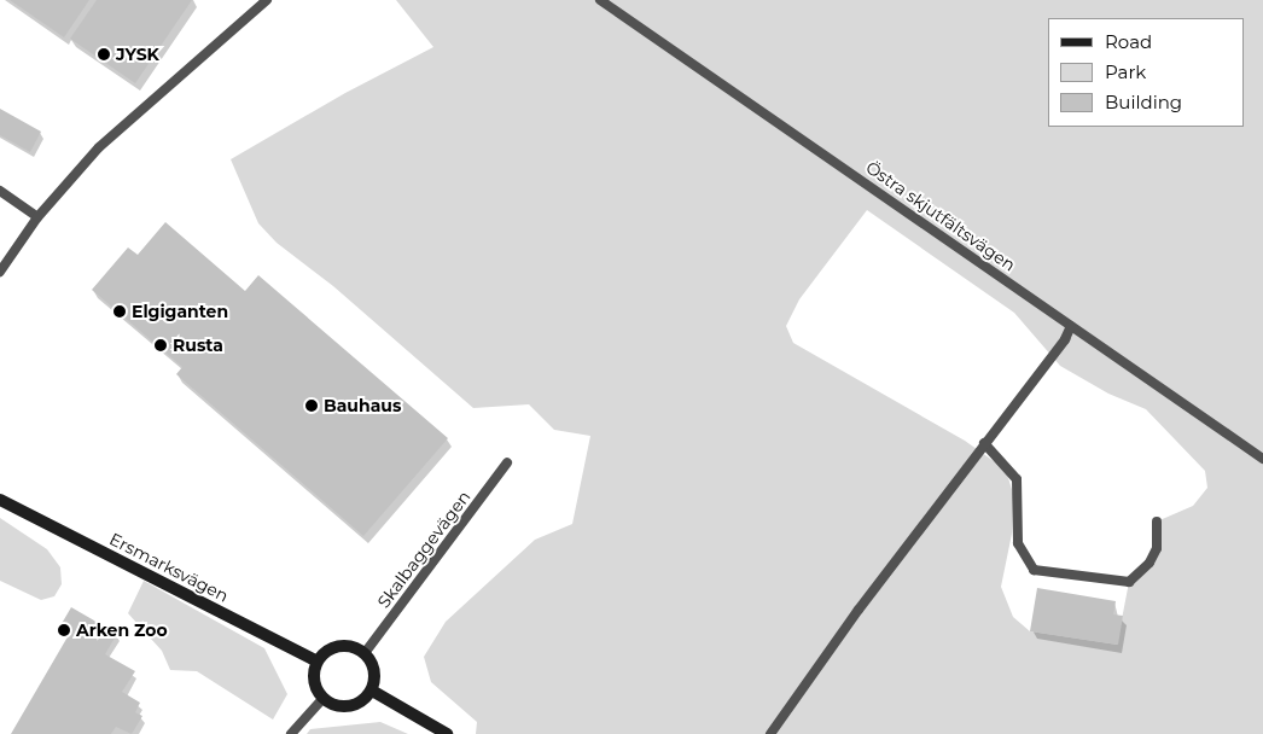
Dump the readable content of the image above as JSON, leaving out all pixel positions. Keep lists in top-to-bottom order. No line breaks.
{"streets":{"main road":["Ersmarksvägen"],"street":["Östra skjutfältsvägen","Skalbaggevägen"]},"crossings":[["Skalbaggevägen","Ersmarksvägen"]],"places":["JYSK","Elgiganten","Rusta","Bauhaus","Arken Zoo"],"legend":["Road","Park","Building"]}
